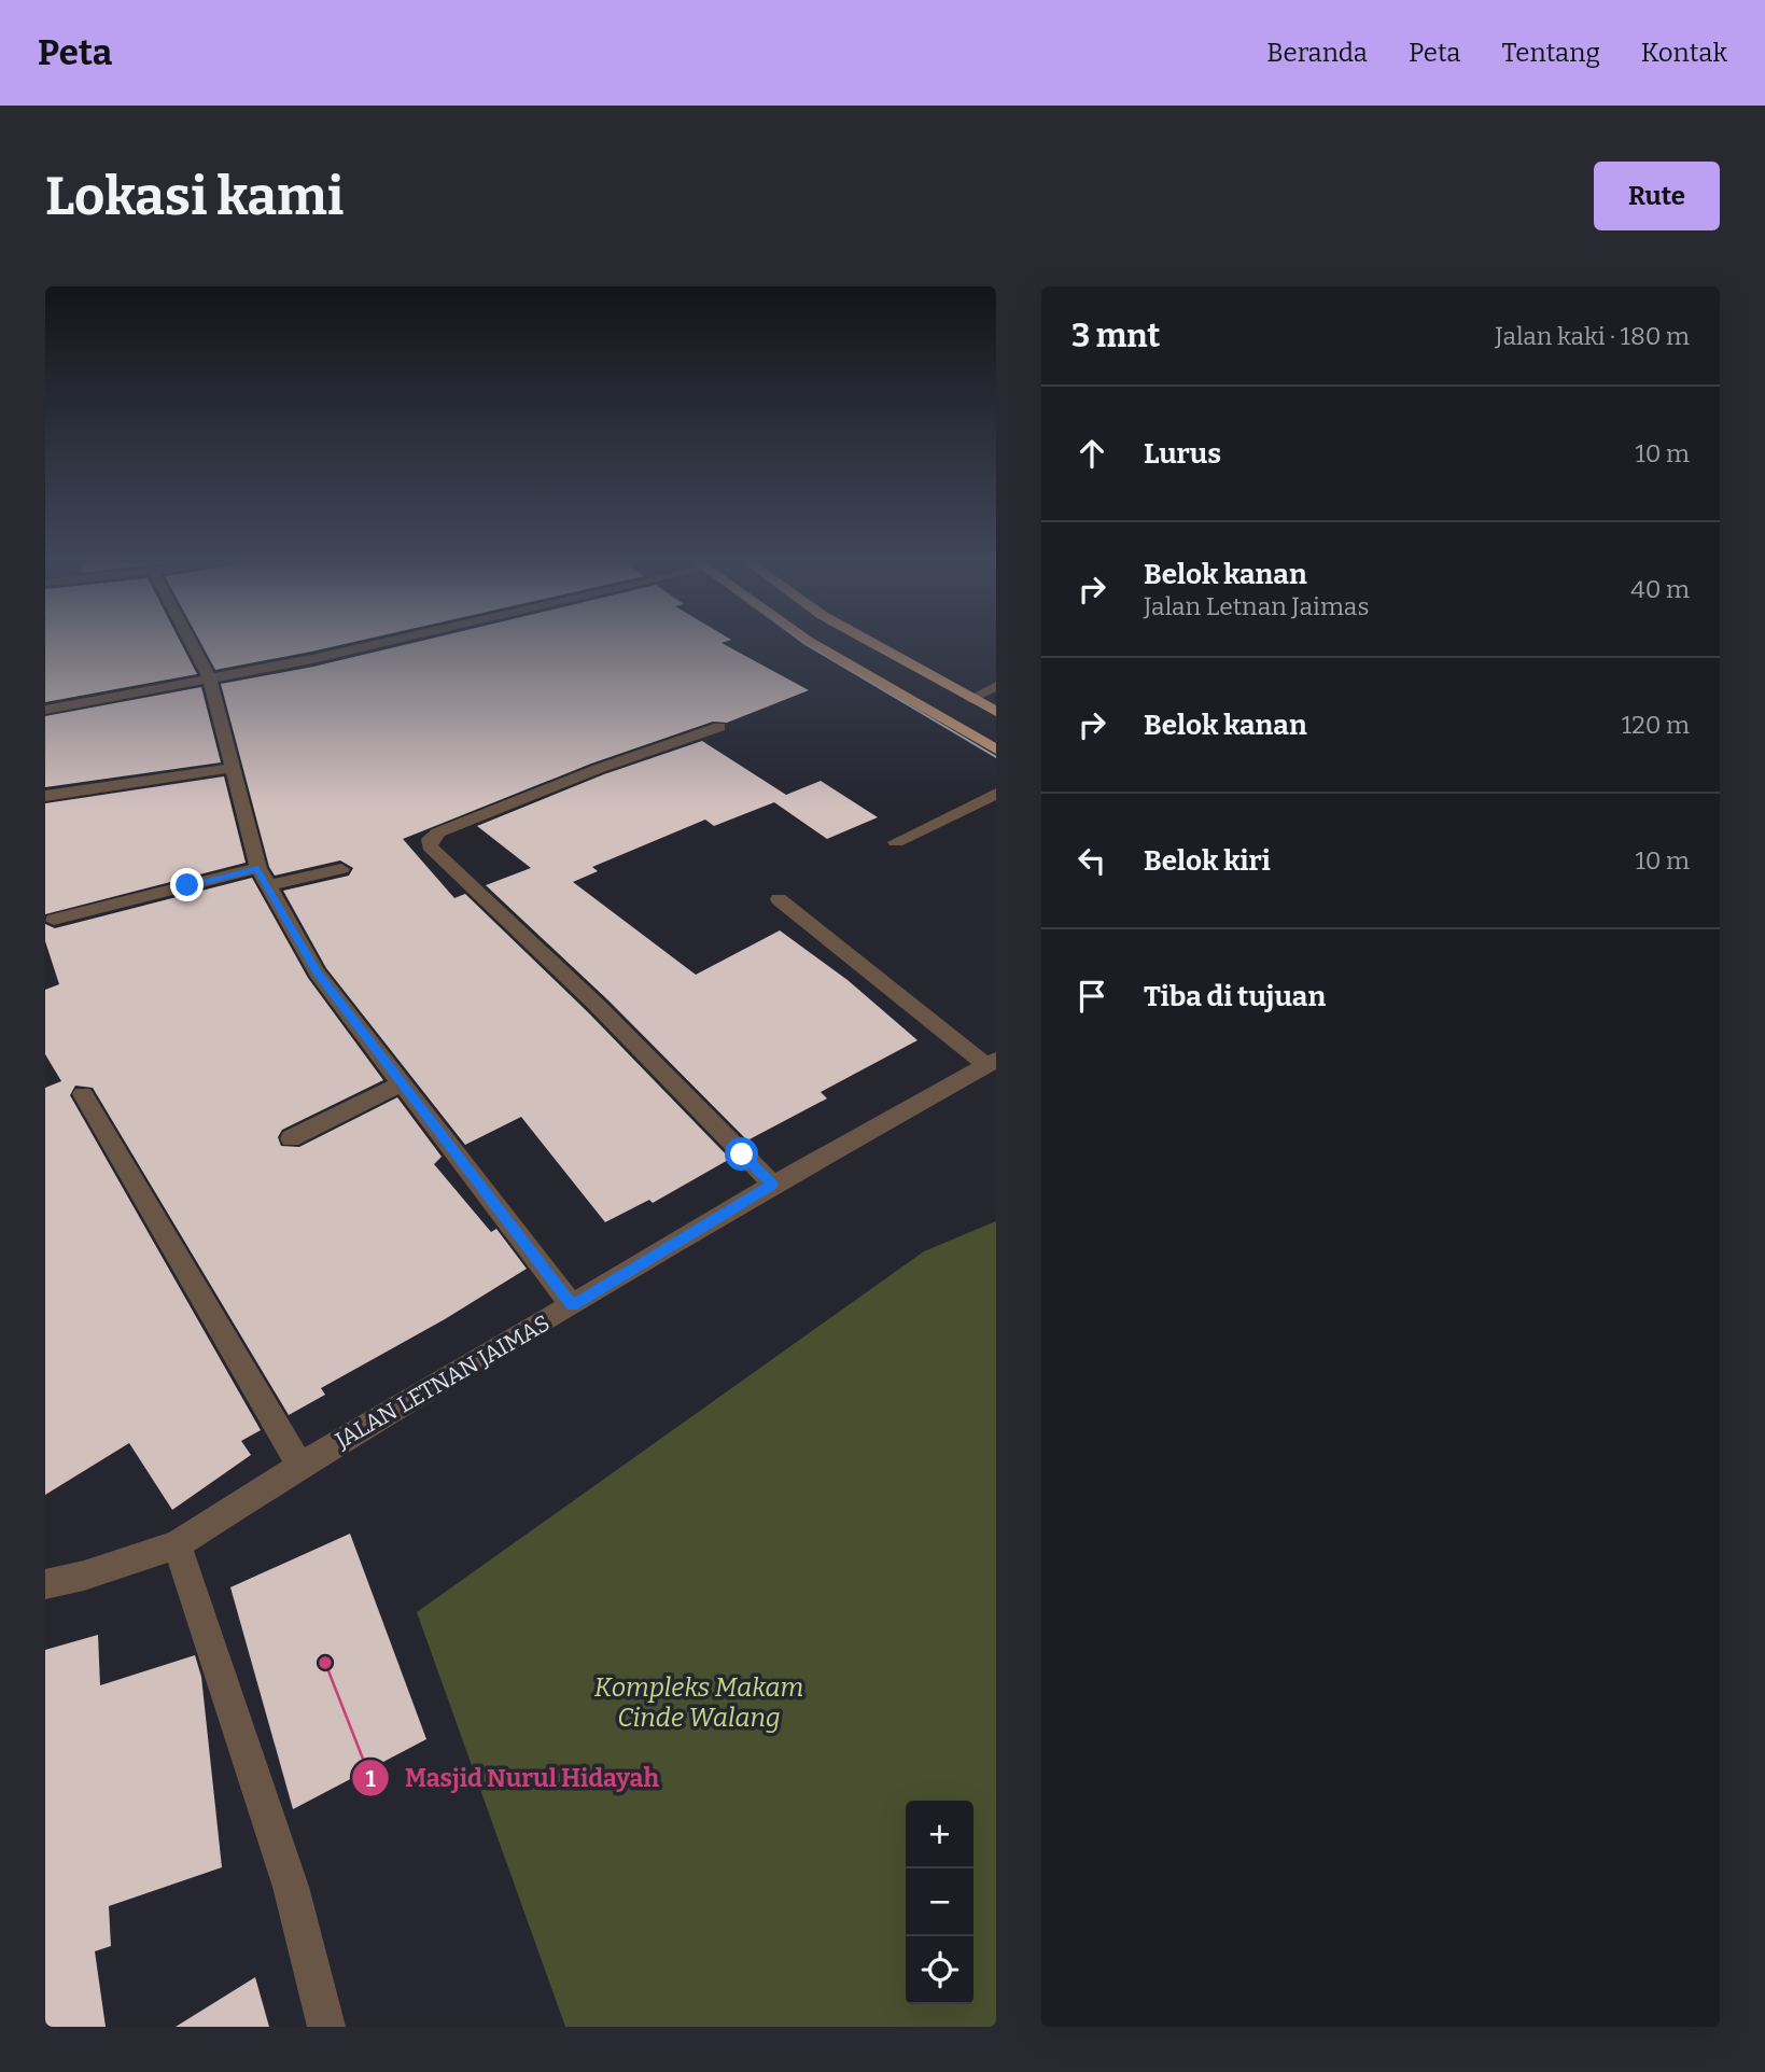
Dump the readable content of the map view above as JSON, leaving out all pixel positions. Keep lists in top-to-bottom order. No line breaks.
{"streets":{"street":["JALAN LETNAN JAIMAS"]},"parks":["Kompleks Makam Cinde Walang"],"places":["Masjid Nurul Hidayah"],"page":{"header":"Peta","nav":["Beranda","Peta","Tentang","Kontak"],"buttons":"Rute","title":"Lokasi kami","heading":["3 mnt","Jalan kaki · 180 m"],"list":[["Lurus","10 m"],["Belok kanan","Jalan Letnan Jaimas","40 m"],["Belok kanan","120 m"],["Belok kiri","10 m"],"Tiba di tujuan"],"map_buttons":["+","−"]}}
